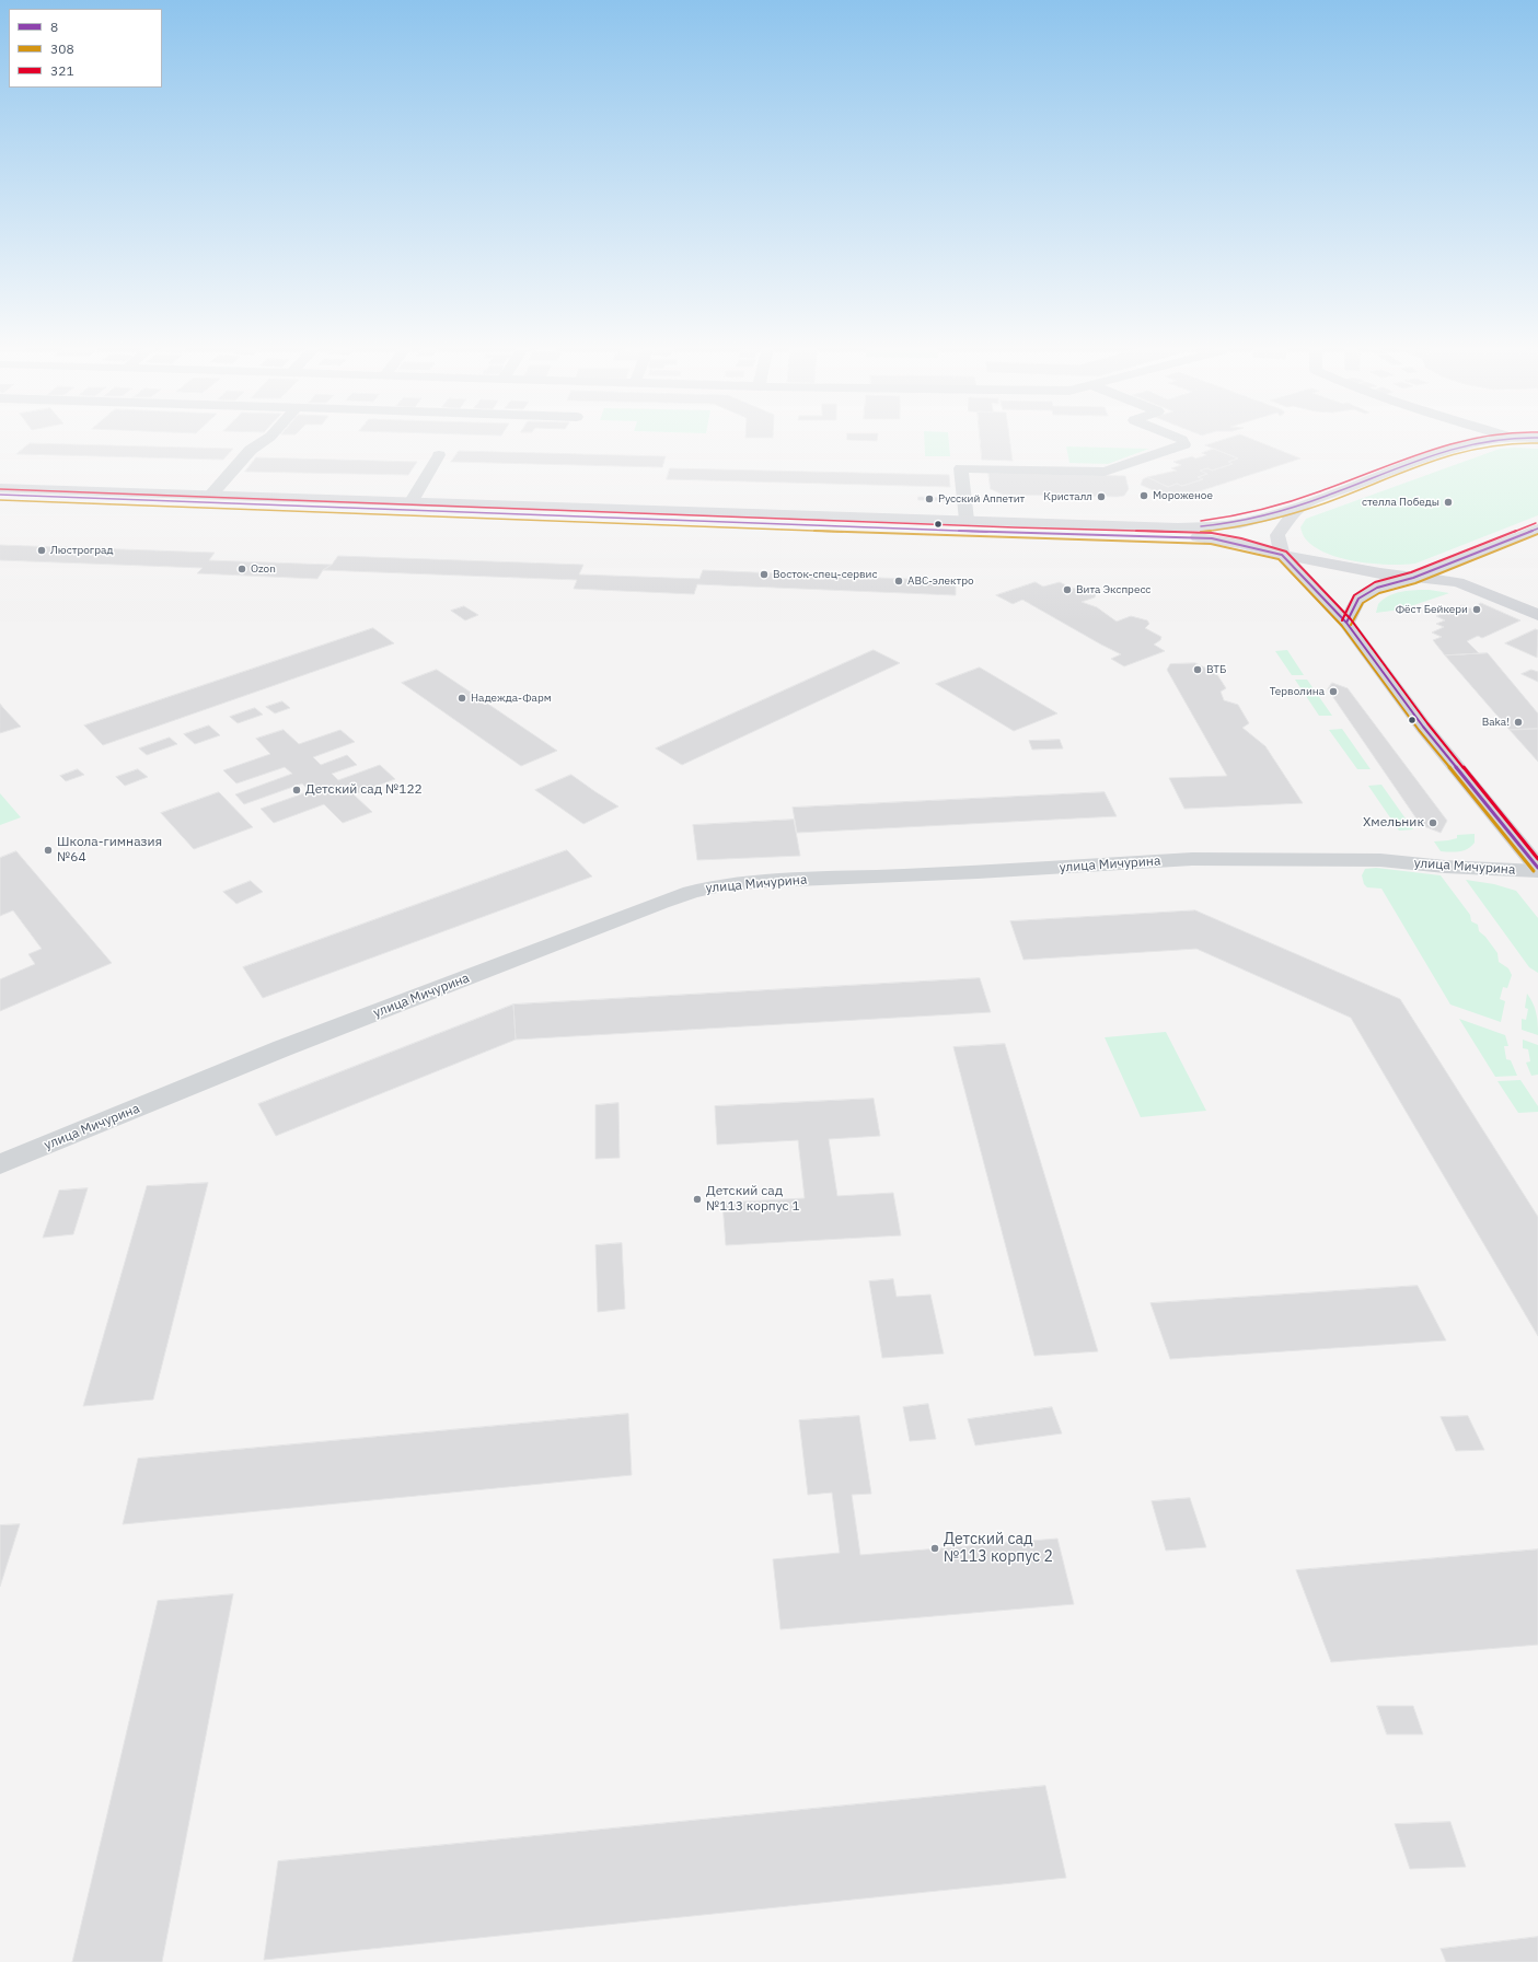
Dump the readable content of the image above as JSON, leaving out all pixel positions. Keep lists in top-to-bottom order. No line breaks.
{"streets":{"street":["улица Мичурина"]},"places":["Мороженое","Кристалл","Русский Аппетит","стелла Победы","Люстроград","Ozon","Восток-спец-сервис","АВС-электро","Вита Экспресс","Фёст Бейкери","ВТБ","Терволина","Надежда-Фарм","Baka!","Детский сад №122","Хмельник","Школа-гимназия №64","Детский сад №113 корпус 1","Детский сад №113 корпус 2"],"lines":["transit line 8","transit line 321","transit line 308"],"legend":["8","308","321"]}
